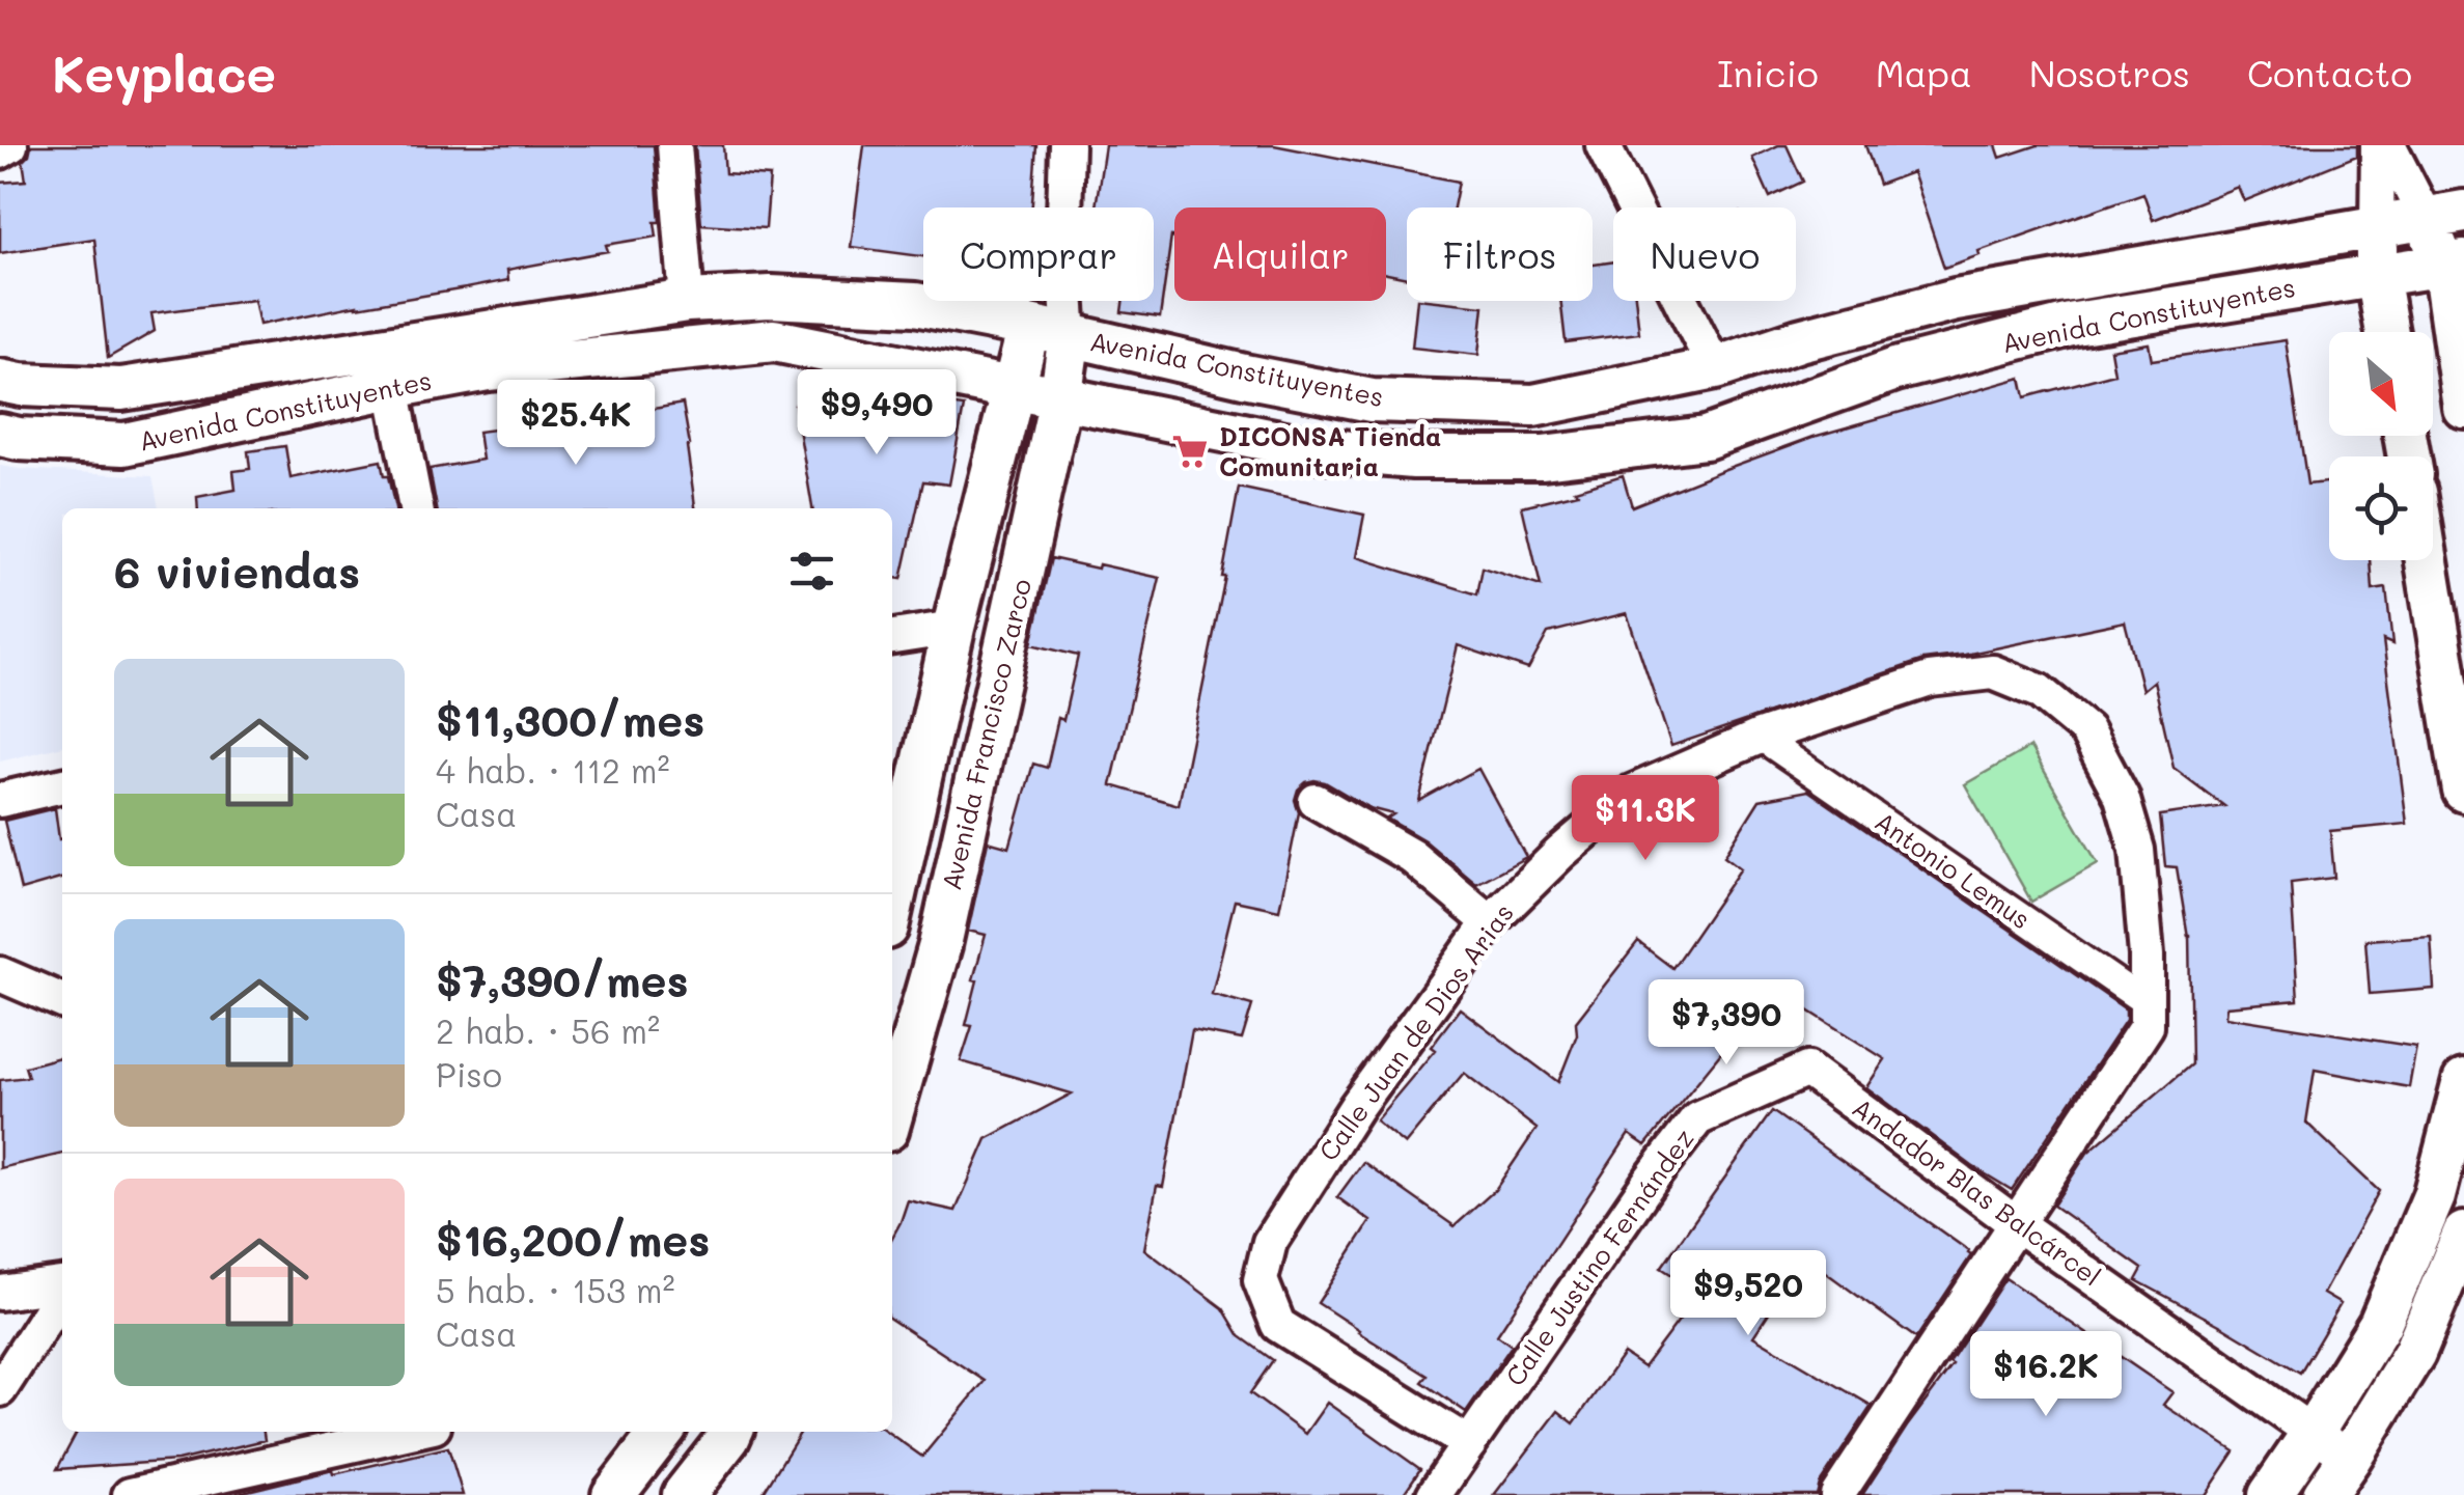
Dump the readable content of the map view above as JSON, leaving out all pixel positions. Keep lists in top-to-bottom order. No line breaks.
{"streets":{"street":["Avenida Constituyentes","Avenida Francisco Zarco","Antonio Lemus","Calle Juan de Dios Arias","Andador Blas Balcárcel","Calle Justino Fernández"]},"crossings":[["Avenida Constituyentes","Avenida Francisco Zarco"],["Antonio Lemus","Calle Juan de Dios Arias"],["Calle Juan de Dios Arias","Andador Blas Balcárcel"],["Calle Juan de Dios Arias","Calle Justino Fernández"],["Andador Blas Balcárcel","Calle Justino Fernández"]],"places":{"supermarket":["DICONSA Tienda Comunitaria"]},"north":"bottom right","page":{"header":"Keyplace","nav":["Inicio","Mapa","Nosotros","Contacto"],"chip":["Comprar","Alquilar","Filtros","Nuevo"],"price":["$9,490","$25.4K","$11.3K","$7,390","$9,520","$16.2K"],"heading":"6 viviendas","list":[{"name":"$11,300/mes","note":"4 hab. · 112 m² · Casa"},{"name":"$7,390/mes","note":"2 hab. · 56 m² · Piso"},{"name":"$16,200/mes","note":"5 hab. · 153 m² · Casa"}]}}
